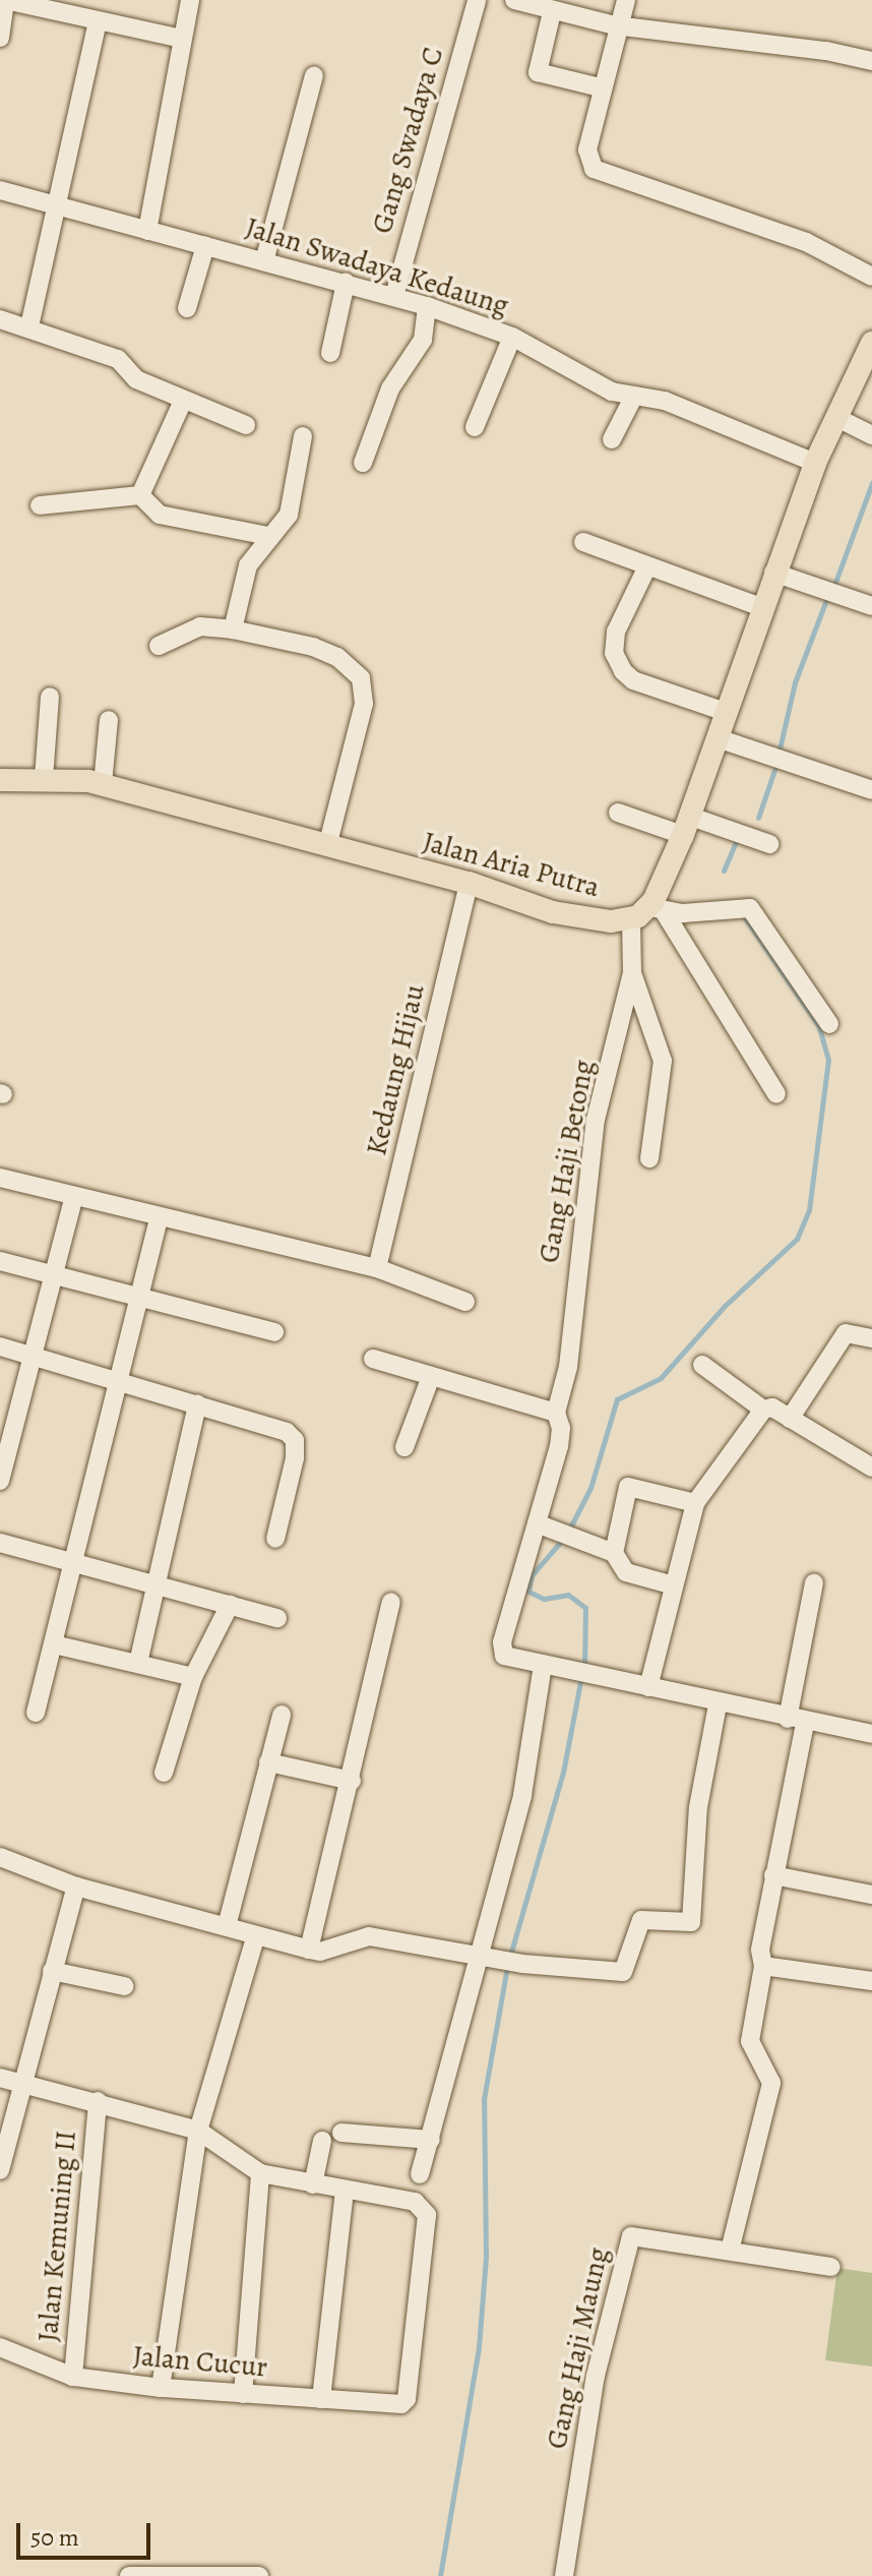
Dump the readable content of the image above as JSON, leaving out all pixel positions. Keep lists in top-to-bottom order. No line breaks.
{"streets":{"main road":["Jalan Aria Putra"],"street":["Gang Swadaya C","Jalan Swadaya Kedaung","Kedaung Hijau","Gang Haji Betong","Jalan Kemuning II","Gang Haji Maung","Jalan Cucur"]},"crossings":[["Gang Swadaya C","Jalan Swadaya Kedaung"],["Jalan Aria Putra","Kedaung Hijau"],["Jalan Aria Putra","Gang Haji Betong"],["Jalan Kemuning II","Jalan Cucur"]],"scale_bar":"50 m"}
